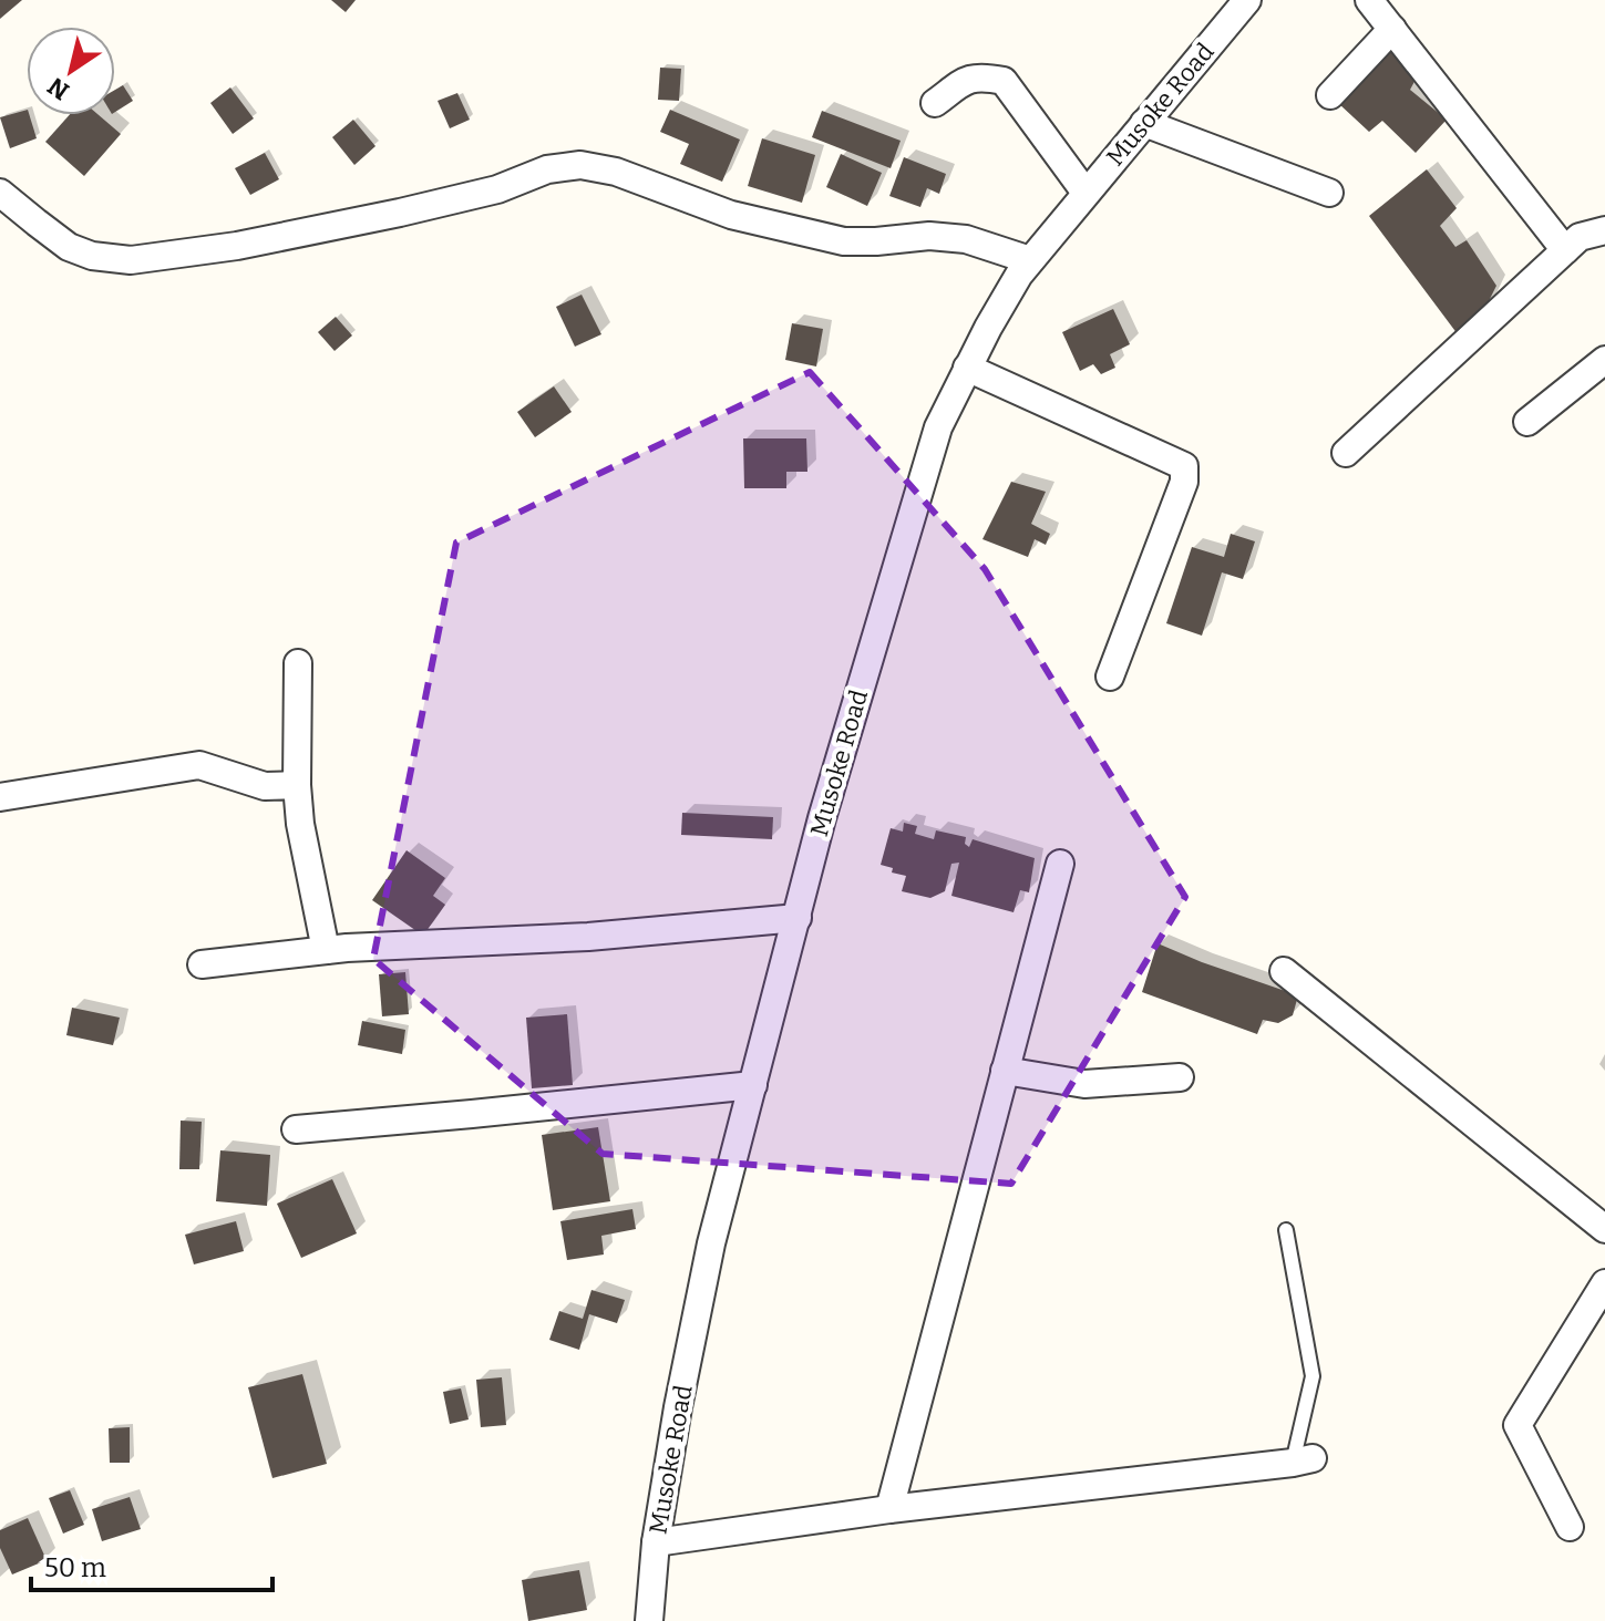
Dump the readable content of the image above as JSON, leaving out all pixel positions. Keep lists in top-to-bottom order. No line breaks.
{"streets":{"street":["Musoke Road"]},"scale_bar":"50 m","north":"bottom left"}
